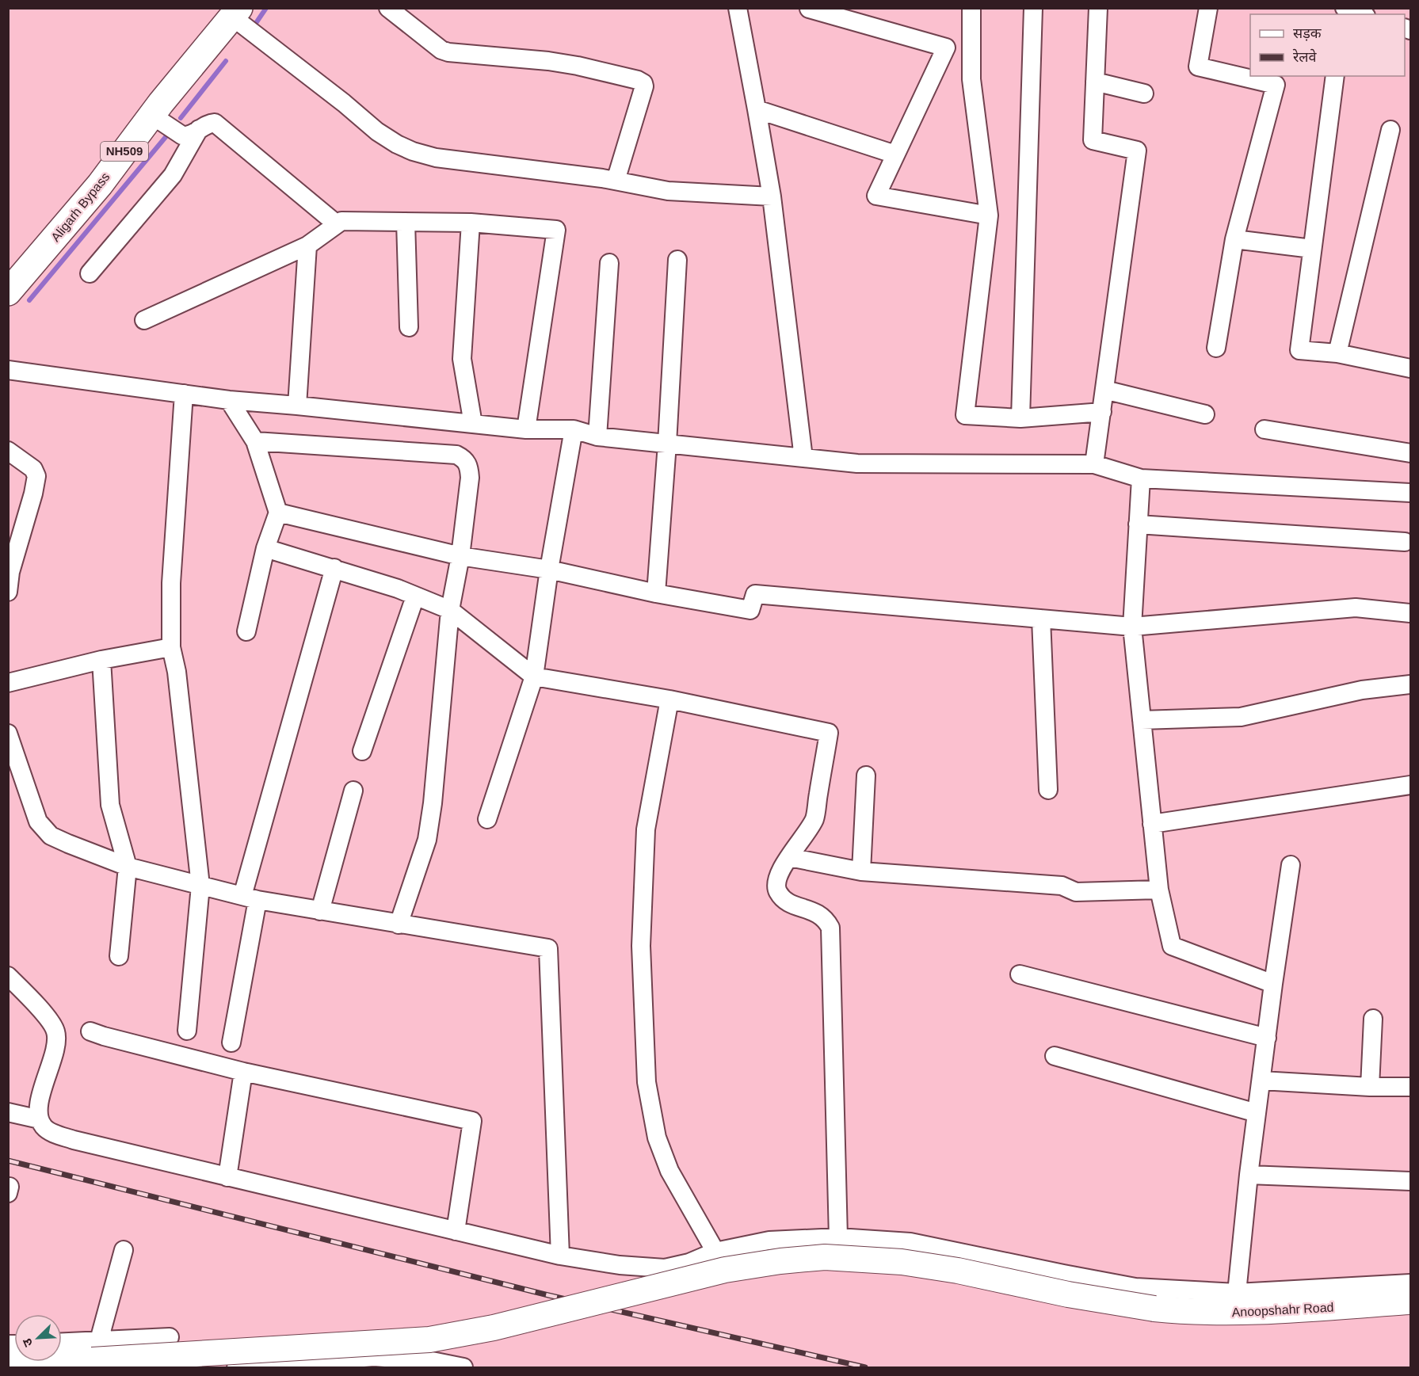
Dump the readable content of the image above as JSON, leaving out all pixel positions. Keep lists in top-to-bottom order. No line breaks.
{"streets":{"highway":["NH509","Aligarh Bypass"],"main road":["Anoopshahr Road"]},"legend":["सड़क","रेलवे"],"north":"bottom left"}
